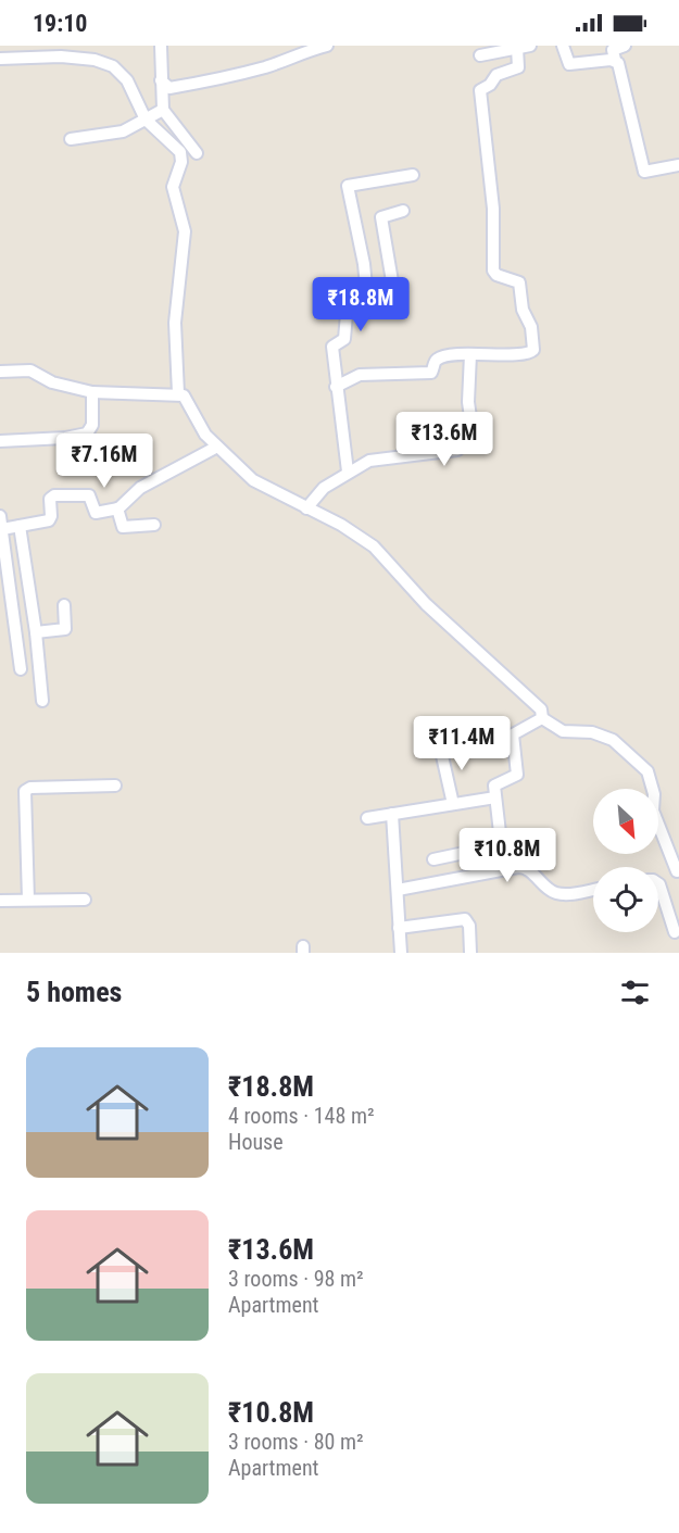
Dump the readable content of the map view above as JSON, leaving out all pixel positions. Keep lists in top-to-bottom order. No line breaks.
{"north":"bottom right","page":{"status":"19:10","price":["₹18.8M","₹13.6M","₹7.16M","₹11.4M","₹10.8M"],"heading":"5 homes","list":[{"name":"₹18.8M","note":"4 rooms · 148 m² · House"},{"name":"₹13.6M","note":"3 rooms · 98 m² · Apartment"},{"name":"₹10.8M","note":"3 rooms · 80 m² · Apartment"}]}}
